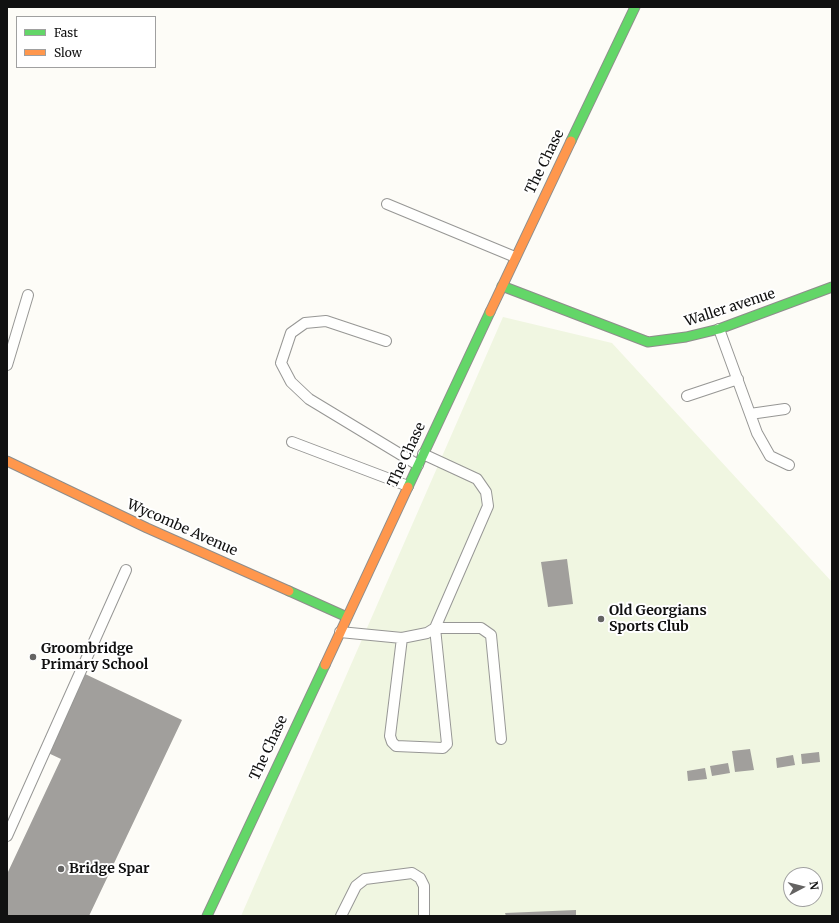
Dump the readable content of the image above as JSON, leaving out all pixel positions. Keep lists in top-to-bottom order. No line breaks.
{"streets":{"street":["The Chase","Waller avenue","Wycombe Avenue"]},"crossings":[["The Chase","Waller avenue"],["The Chase","Wycombe Avenue"]],"places":["Old Georgians Sports Club","Groombridge Primary School","Bridge Spar"],"legend":["Fast","Slow"],"north":"right"}
